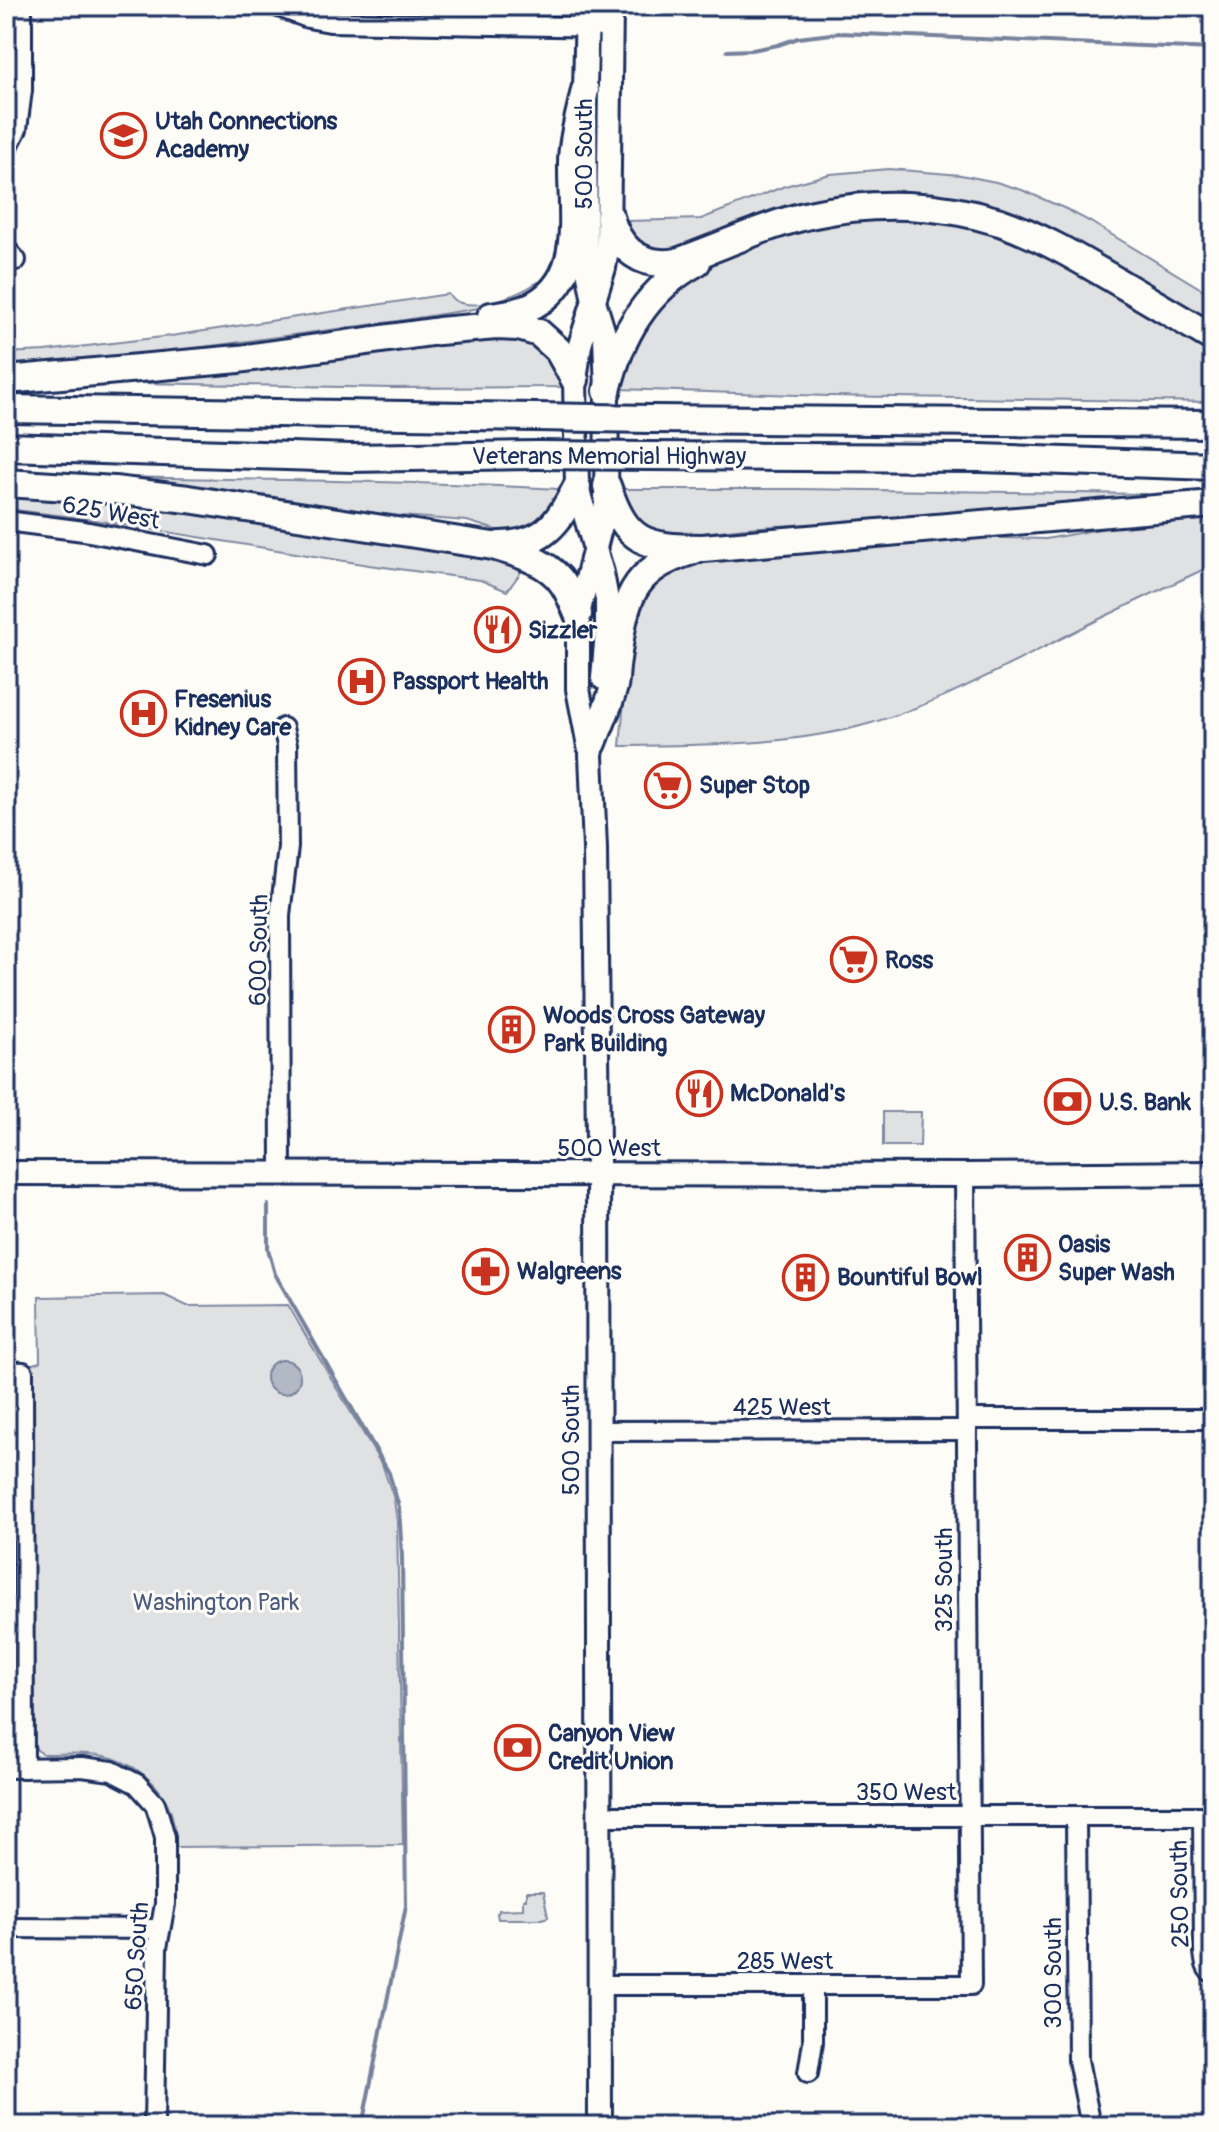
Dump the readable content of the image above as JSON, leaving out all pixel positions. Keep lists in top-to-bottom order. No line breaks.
{"streets":{"highway":["Veterans Memorial Highway"],"main road":["500 South","500 West"],"street":["625 West","600 South","425 West","325 South","350 West","250 South","650 South","285 West","300 South"]},"crossings":[["500 South","500 West"],["500 South","425 West"],["500 South","350 West"],["500 South","285 West"],["600 South","500 West"],["500 West","325 South"],["425 West","325 South"],["325 South","350 West"],["325 South","285 West"],["350 West","250 South"],["350 West","300 South"]],"parks":["Washington Park"],"places":{"school or university":["Utah Connections Academy"],"restaurant":["Sizzler","McDonald's"],"hospital":["Passport Health","Fresenius Kidney Care"],"supermarket":["Super Stop","Ross"],"building":["Woods Cross Gateway Park Building","Oasis Super Wash","Bountiful Bowl"],"bank":["U.S. Bank","Canyon View Credit Union"],"pharmacy":["Walgreens"]}}
